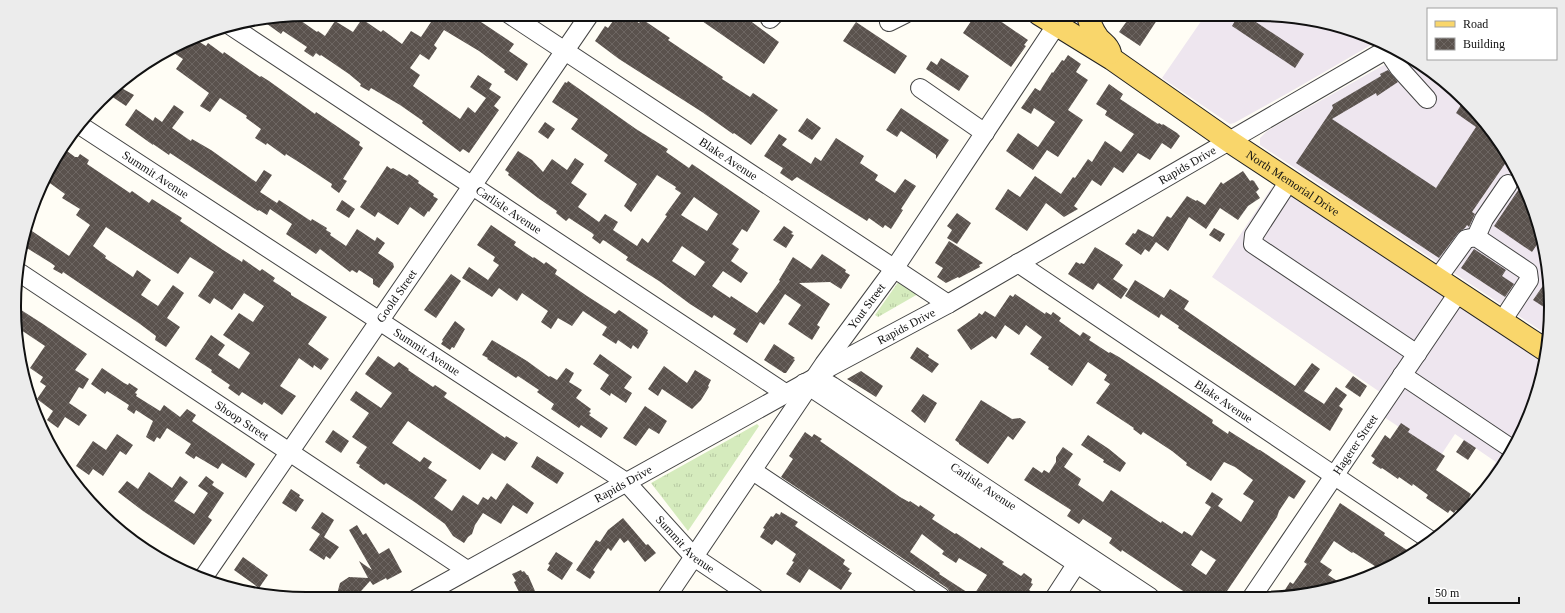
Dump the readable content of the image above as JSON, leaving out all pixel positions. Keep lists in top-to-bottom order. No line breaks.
{"streets":{"main road":["North Memorial Drive"],"street":["Blake Avenue","Rapids Drive","Summit Avenue","Carlisle Avenue","Goold Street","Yout Street","Shoop Street","Hagerer Street"]},"crossings":[["Blake Avenue","Rapids Drive"],["Blake Avenue","Goold Street"],["Blake Avenue","Yout Street"],["Blake Avenue","Hagerer Street"],["Rapids Drive","Summit Avenue"],["Rapids Drive","North Memorial Drive"],["Rapids Drive","Carlisle Avenue"],["Rapids Drive","Yout Street"],["Rapids Drive","Shoop Street"],["Summit Avenue","Goold Street"],["Summit Avenue","Yout Street"],["North Memorial Drive","Hagerer Street"],["Carlisle Avenue","Goold Street"],["Carlisle Avenue","Yout Street"],["Goold Street","Shoop Street"]],"legend":["Road","Building"],"scale_bar":"50 m"}
